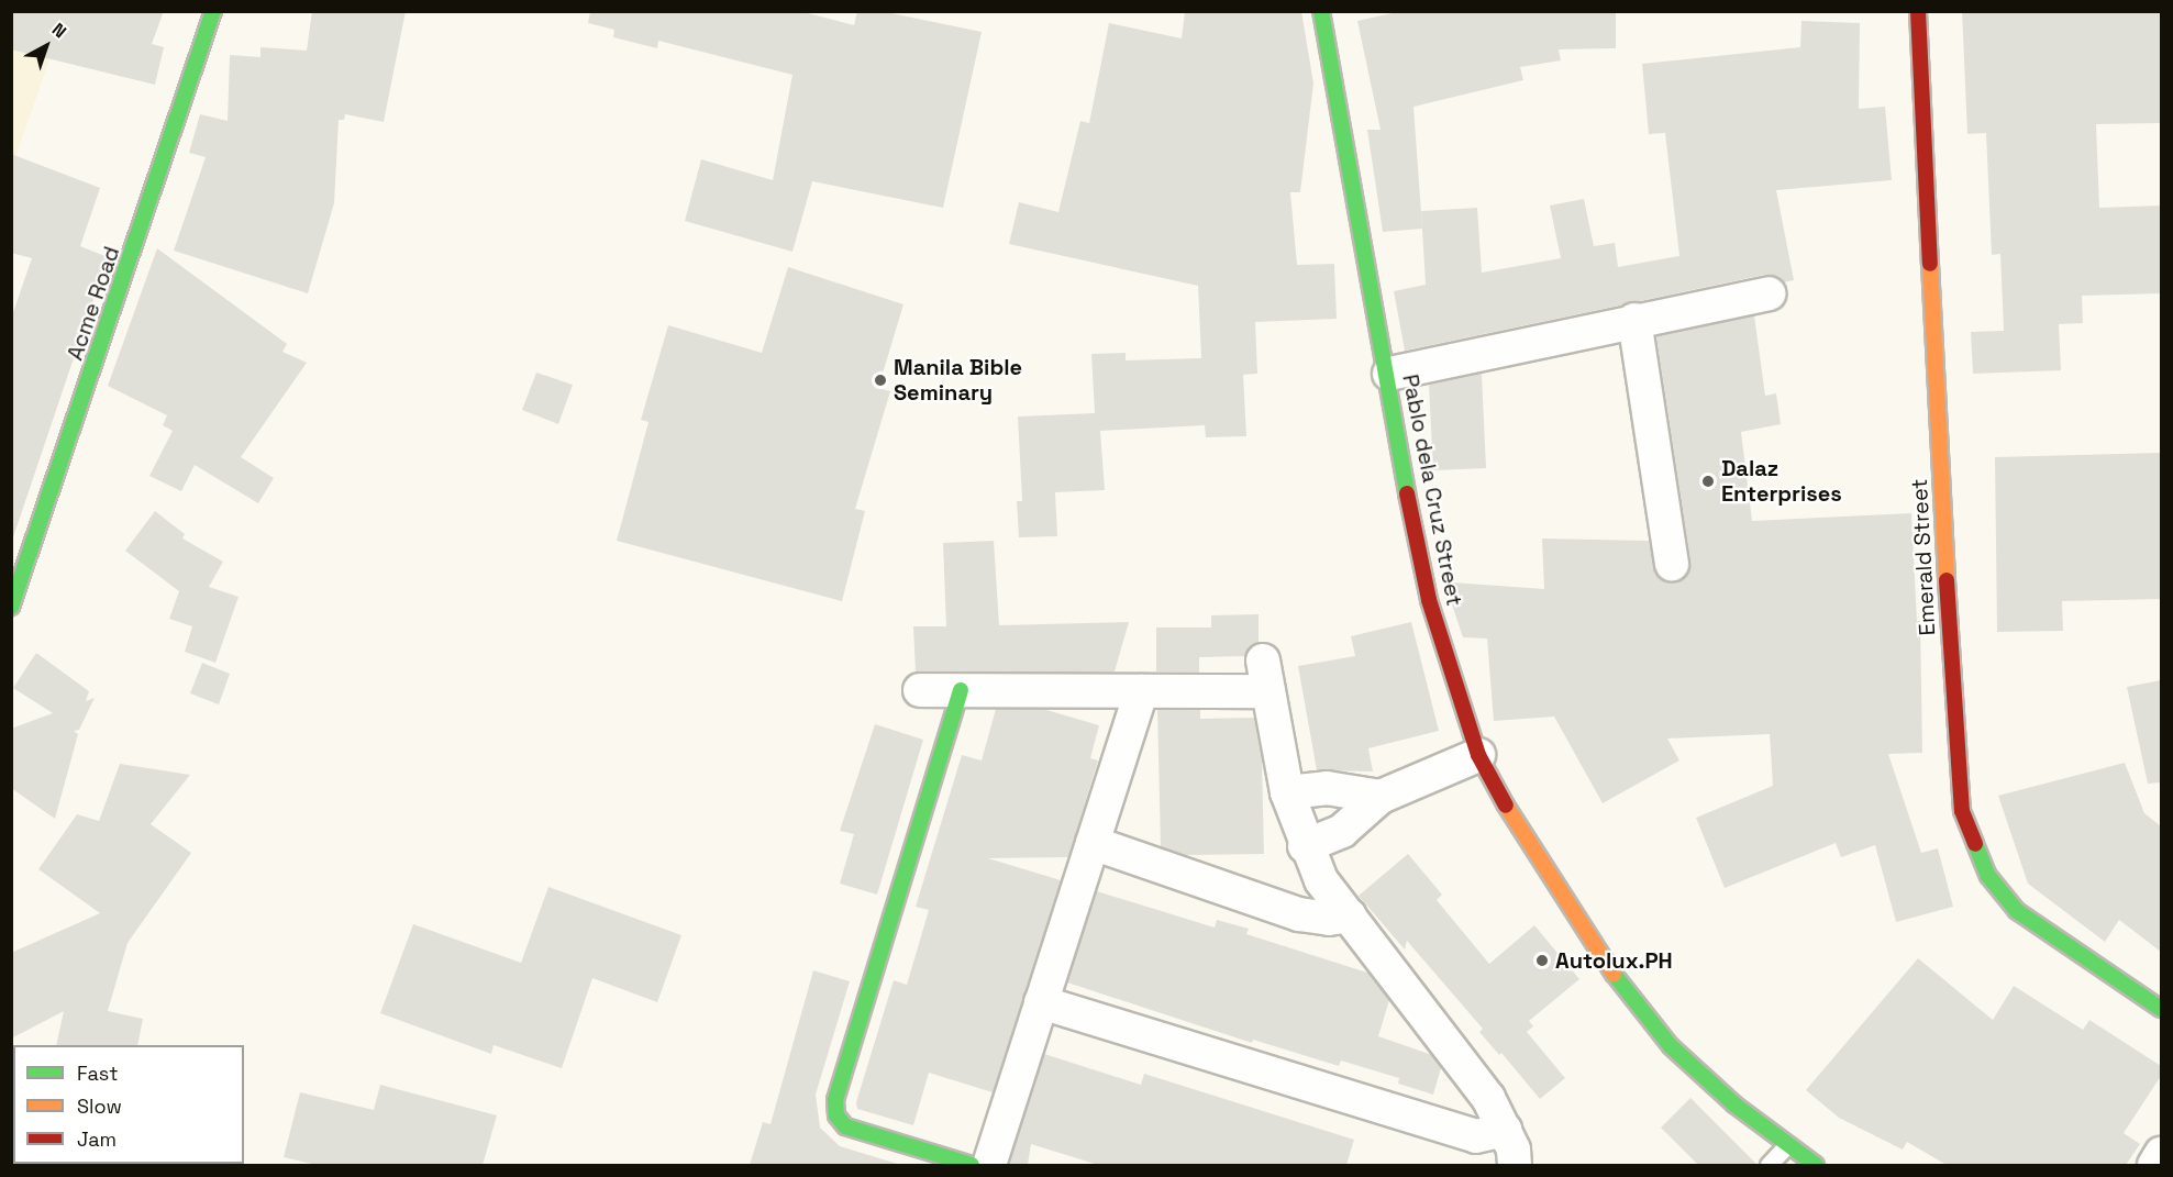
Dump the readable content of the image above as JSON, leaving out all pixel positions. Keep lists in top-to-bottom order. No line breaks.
{"streets":{"street":["Acme Road","Pablo dela Cruz Street","Emerald Street"]},"places":["Manila Bible Seminary","Dalaz Enterprises","Autolux.PH"],"legend":["Fast","Slow","Jam"],"north":"top right"}
